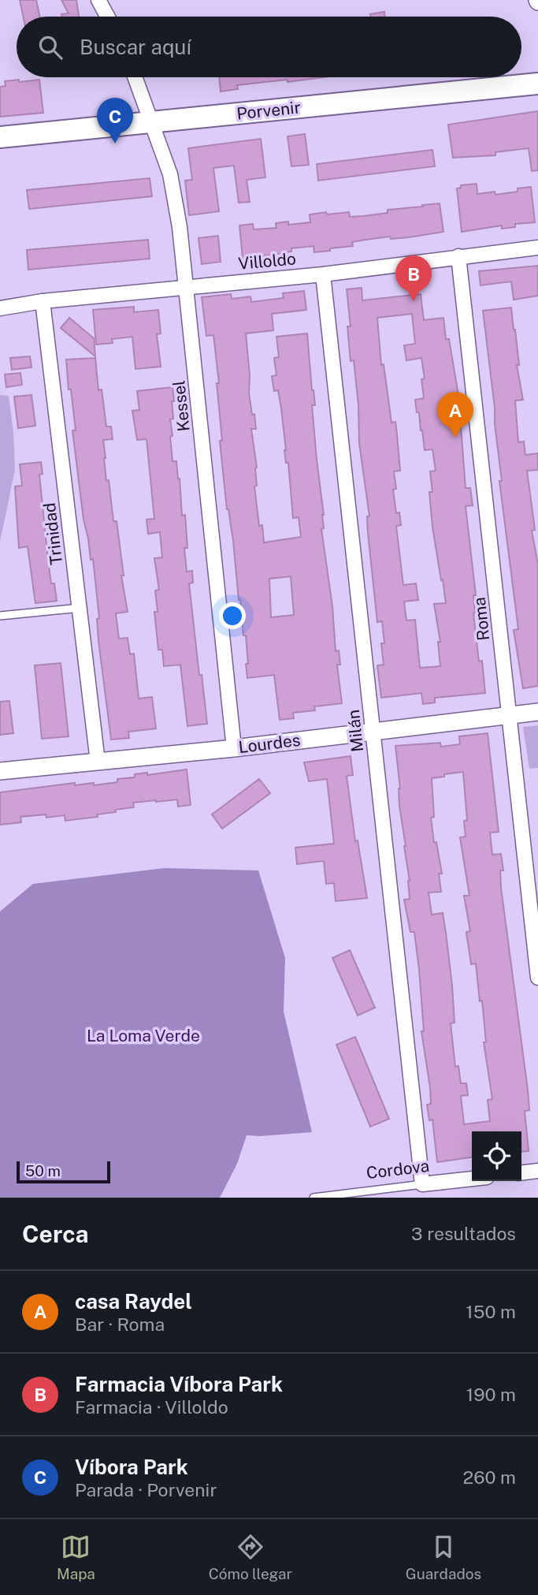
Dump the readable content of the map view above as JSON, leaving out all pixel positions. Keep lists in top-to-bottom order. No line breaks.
{"streets":{"main road":["Porvenir"],"street":["Villoldo","Kessel","Trinidad","Roma","Milán","Lourdes","Cordova"]},"crossings":[["Porvenir","Kessel"],["Villoldo","Kessel"],["Villoldo","Trinidad"],["Villoldo","Roma"],["Villoldo","Milán"],["Kessel","Lourdes"],["Trinidad","Lourdes"],["Roma","Lourdes"],["Milán","Lourdes"],["Milán","Cordova"]],"parks":["La Loma Verde"],"scale_bar":"50 m","page":{"search":"Buscar aquí","pins":["C","B","A"],"scale":"50 m","heading":["Cerca","3 resultados"],"list":[{"mark":"A","name":"casa Raydel","note":"Bar · Roma","value":"150 m"},{"mark":"B","name":"Farmacia Víbora Park","note":"Farmacia · Villoldo","value":"190 m"},{"mark":"C","name":"Víbora Park","note":"Parada · Porvenir","value":"260 m"}],"nav":["Mapa","Cómo llegar","Guardados"]}}
